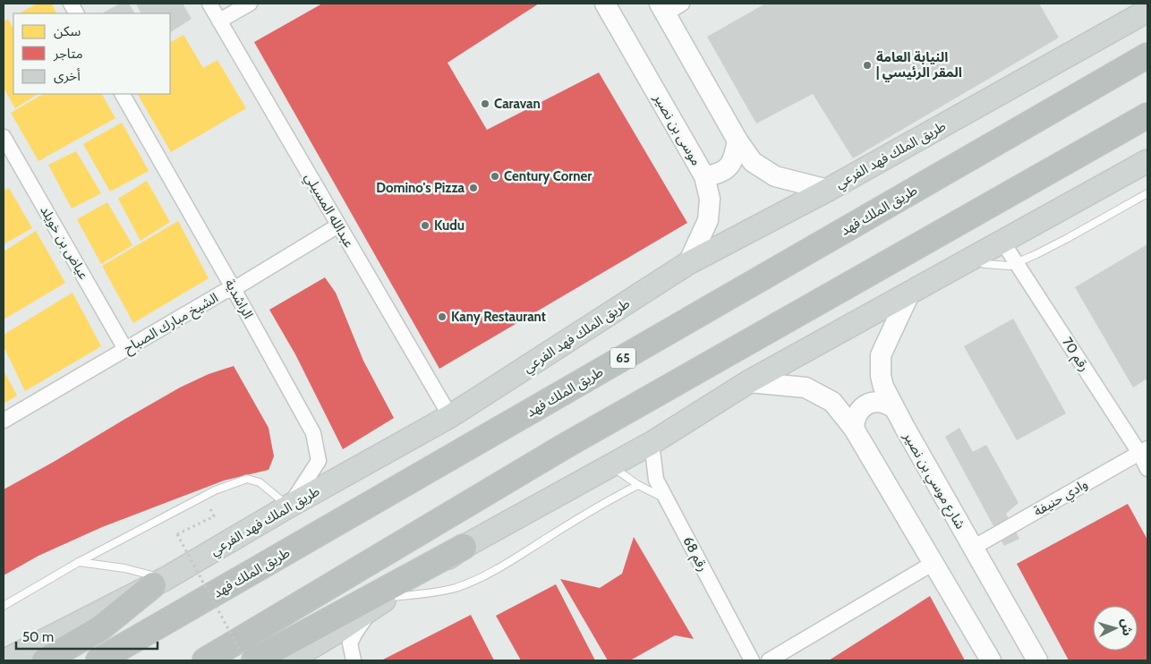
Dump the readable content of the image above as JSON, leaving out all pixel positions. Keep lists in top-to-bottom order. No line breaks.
{"streets":{"highway":["طريق الملك فهد","65"],"main road":["طريق الملك فهد الفرعي"],"street":["موسى بن نصير","عبدالله المسيلي","عياض بن خويلد","الراشدية","الشيخ مبارك الصباح","رقم 70","شارع موسي بن نصير","وادي حنيفة","رقم 68"]},"crossings":[["موسى بن نصير","طريق الملك فهد الفرعي"],["طريق الملك فهد الفرعي","عبدالله المسيلي"],["طريق الملك فهد الفرعي","الراشدية"],["عبدالله المسيلي","الشيخ مبارك الصباح"],["عياض بن خويلد","الشيخ مبارك الصباح"],["الراشدية","الشيخ مبارك الصباح"],["رقم 70","وادي حنيفة"],["شارع موسي بن نصير","وادي حنيفة"]],"places":["النيابة العامة | المقر الرئيسي","Caravan","Century Corner","Domino's Pizza","Kudu","Kany Restaurant"],"legend":["سكن","متاجر","أخرى"],"scale_bar":"50 m","north":"right"}
